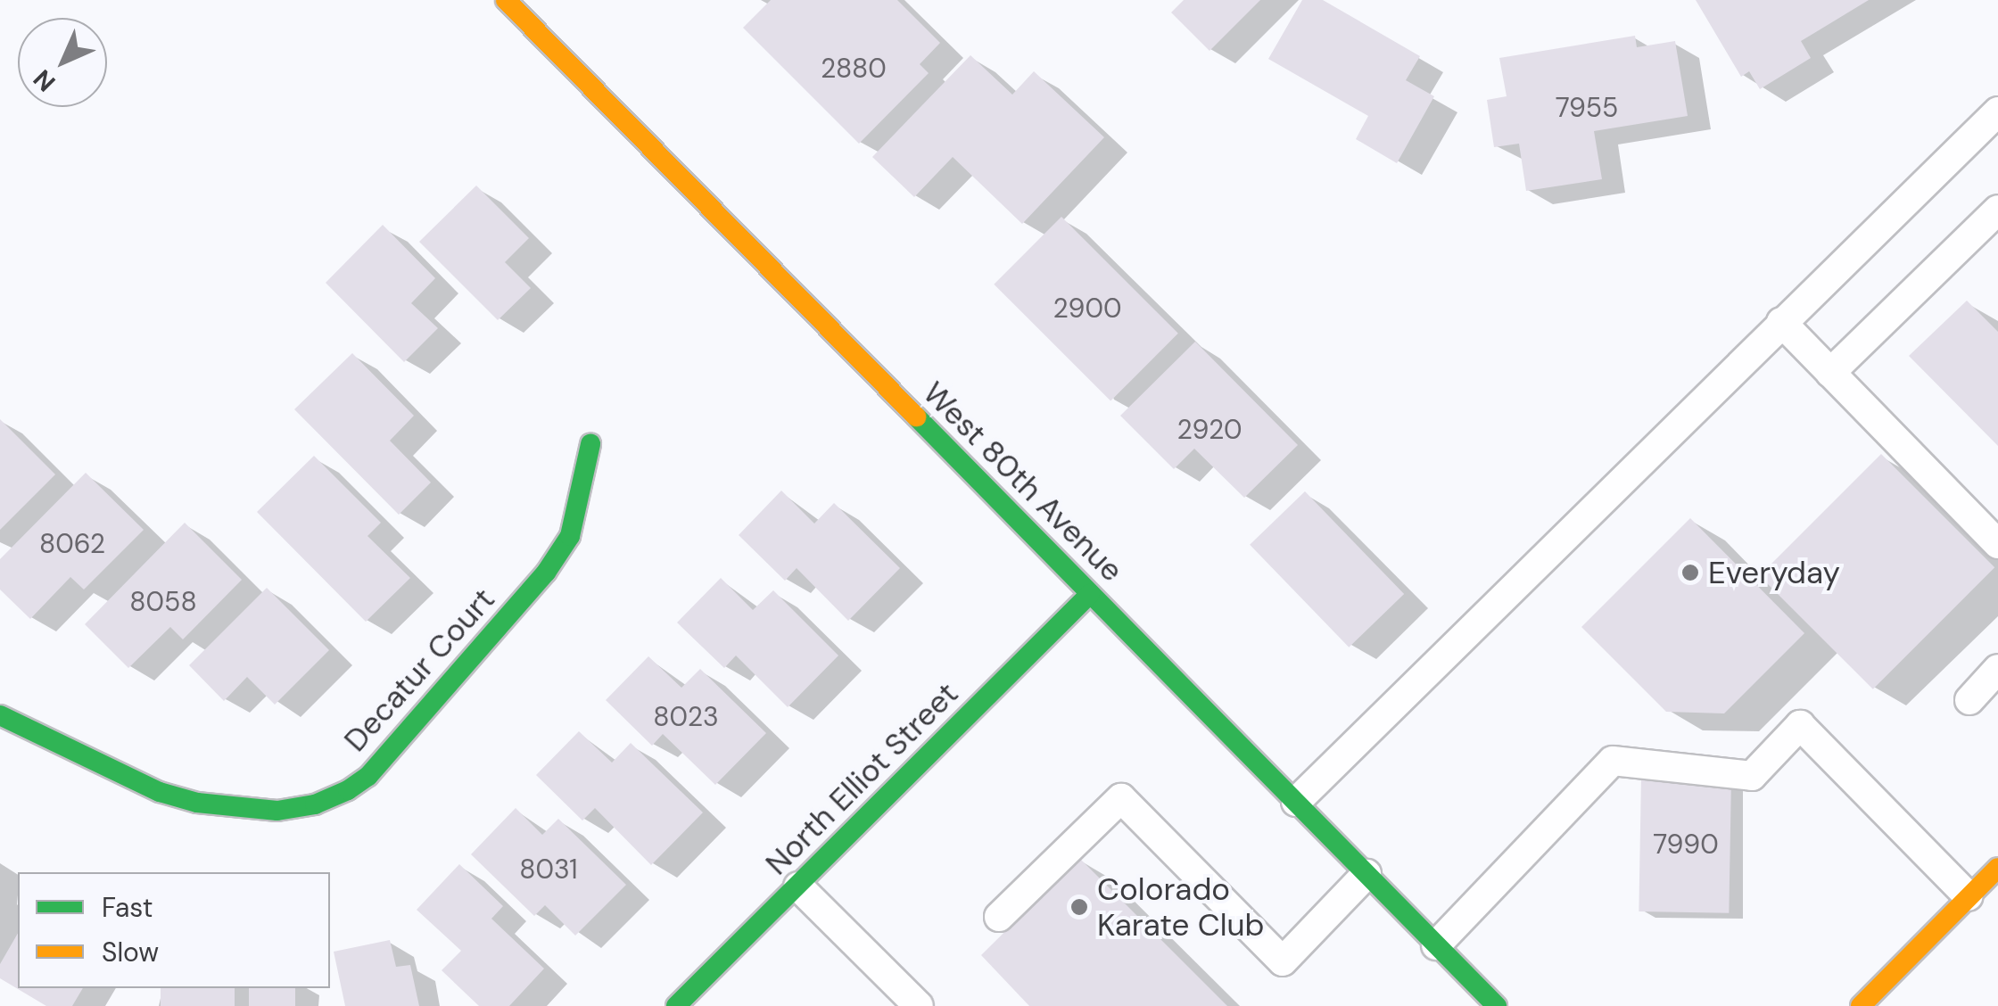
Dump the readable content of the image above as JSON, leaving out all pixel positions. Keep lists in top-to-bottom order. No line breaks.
{"streets":{"street":["West 80th Avenue","Decatur Court","North Elliot Street"]},"crossings":[["West 80th Avenue","North Elliot Street"]],"places":["Everyday","Colorado Karate Club"],"house_numbers":["2880","7955","2900","2920","8062","8058","8023","7990","8031"],"legend":["Fast","Slow"],"north":"bottom left"}
